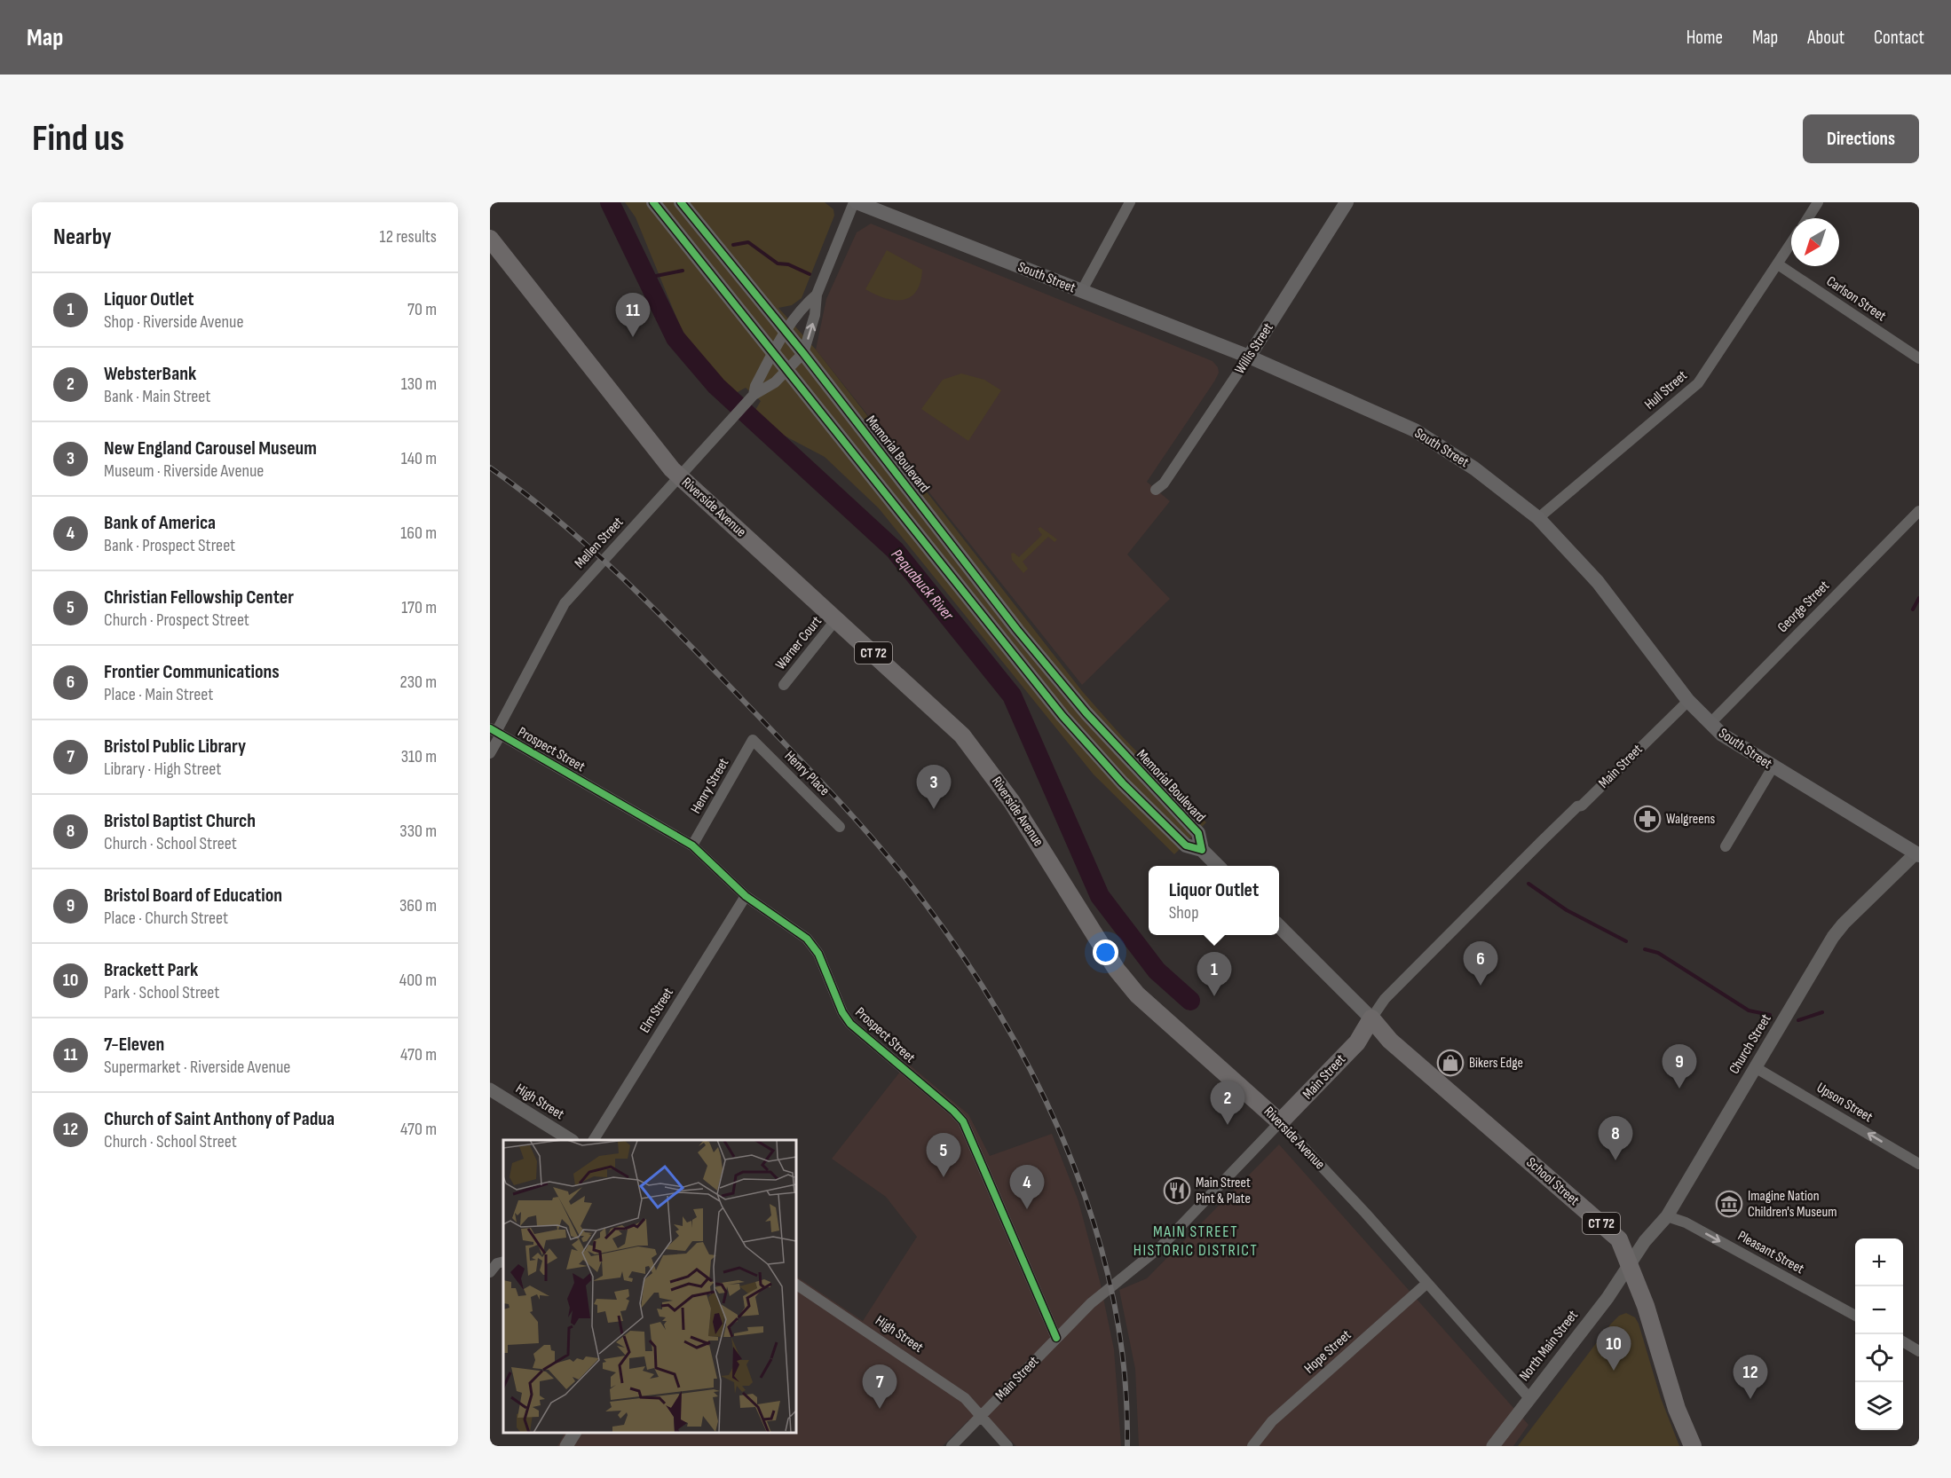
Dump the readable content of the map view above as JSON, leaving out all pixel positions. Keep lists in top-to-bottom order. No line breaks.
{"streets":{"highway":["Riverside Avenue","CT 72","Main Street","School Street"],"main road":["South Street","Willis Street","Memorial Boulevard"],"street":["Carlson Street","Hull Street","Mellen Street","George Street","Warner Court","Prospect Street","Henry Place","Henry Street","Elm Street","Church Street","High Street","Upson Street","Pleasant Street","North Main Street","Hope Street"]},"crossings":[["South Street","Willis Street"],["South Street","Hull Street"],["South Street","Mellen Street"],["South Street","George Street"],["South Street","Main Street"],["South Street","Church Street"],["Carlson Street","Hull Street"],["Memorial Boulevard","Mellen Street"],["Riverside Avenue","Mellen Street"],["Riverside Avenue","Warner Court"],["Riverside Avenue","Main Street"],["Riverside Avenue","North Main Street"],["Riverside Avenue","Hope Street"],["Mellen Street","Prospect Street"],["Prospect Street","Main Street"],["Prospect Street","Henry Street"],["Prospect Street","Elm Street"],["Main Street","High Street"],["Main Street","School Street"],["Henry Place","Henry Street"],["Church Street","Upson Street"],["Church Street","School Street"],["Church Street","Pleasant Street"],["Church Street","North Main Street"],["School Street","North Main Street"]],"one_way":["Upson Street","Pleasant Street"],"districts":["MAIN STREET HISTORIC DISTRICT"],"water":["Pequabuck River"],"places":{"pharmacy":["Walgreens"],"shop":["Bikers Edge"],"restaurant":["Main Street Pint & Plate"],"museum":["Imagine Nation Children's Museum"]},"north":"bottom left","page":{"header":"Map","nav":["Home","Map","About","Contact"],"buttons":"Directions","title":"Find us","heading":["Nearby","12 results"],"list":[{"mark":"1","name":"Liquor Outlet","note":"Shop · Riverside Avenue","value":"70 m"},{"mark":"2","name":"WebsterBank","note":"Bank · Main Street","value":"130 m"},{"mark":"3","name":"New England Carousel Museum","note":"Museum · Riverside Avenue","value":"140 m"},{"mark":"4","name":"Bank of America","note":"Bank · Prospect Street","value":"160 m"},{"mark":"5","name":"Christian Fellowship Center","note":"Church · Prospect Street","value":"170 m"},{"mark":"6","name":"Frontier Communications","note":"Place · Main Street","value":"230 m"},{"mark":"7","name":"Bristol Public Library","note":"Library · High Street","value":"310 m"},{"mark":"8","name":"Bristol Baptist Church","note":"Church · School Street","value":"330 m"},{"mark":"9","name":"Bristol Board of Education","note":"Place · Church Street","value":"360 m"},{"mark":"10","name":"Brackett Park","note":"Park · School Street","value":"400 m"},{"mark":"11","name":"7-Eleven","note":"Supermarket · Riverside Avenue","value":"470 m"},{"mark":"12","name":"Church of Saint Anthony of Padua","note":"Church · School Street","value":"470 m"}],"pins":["11","3","6","1","9","2","8","5","4","10","12","7"],"popup":["Liquor Outlet","Shop"],"map_buttons":["+","−"]}}
